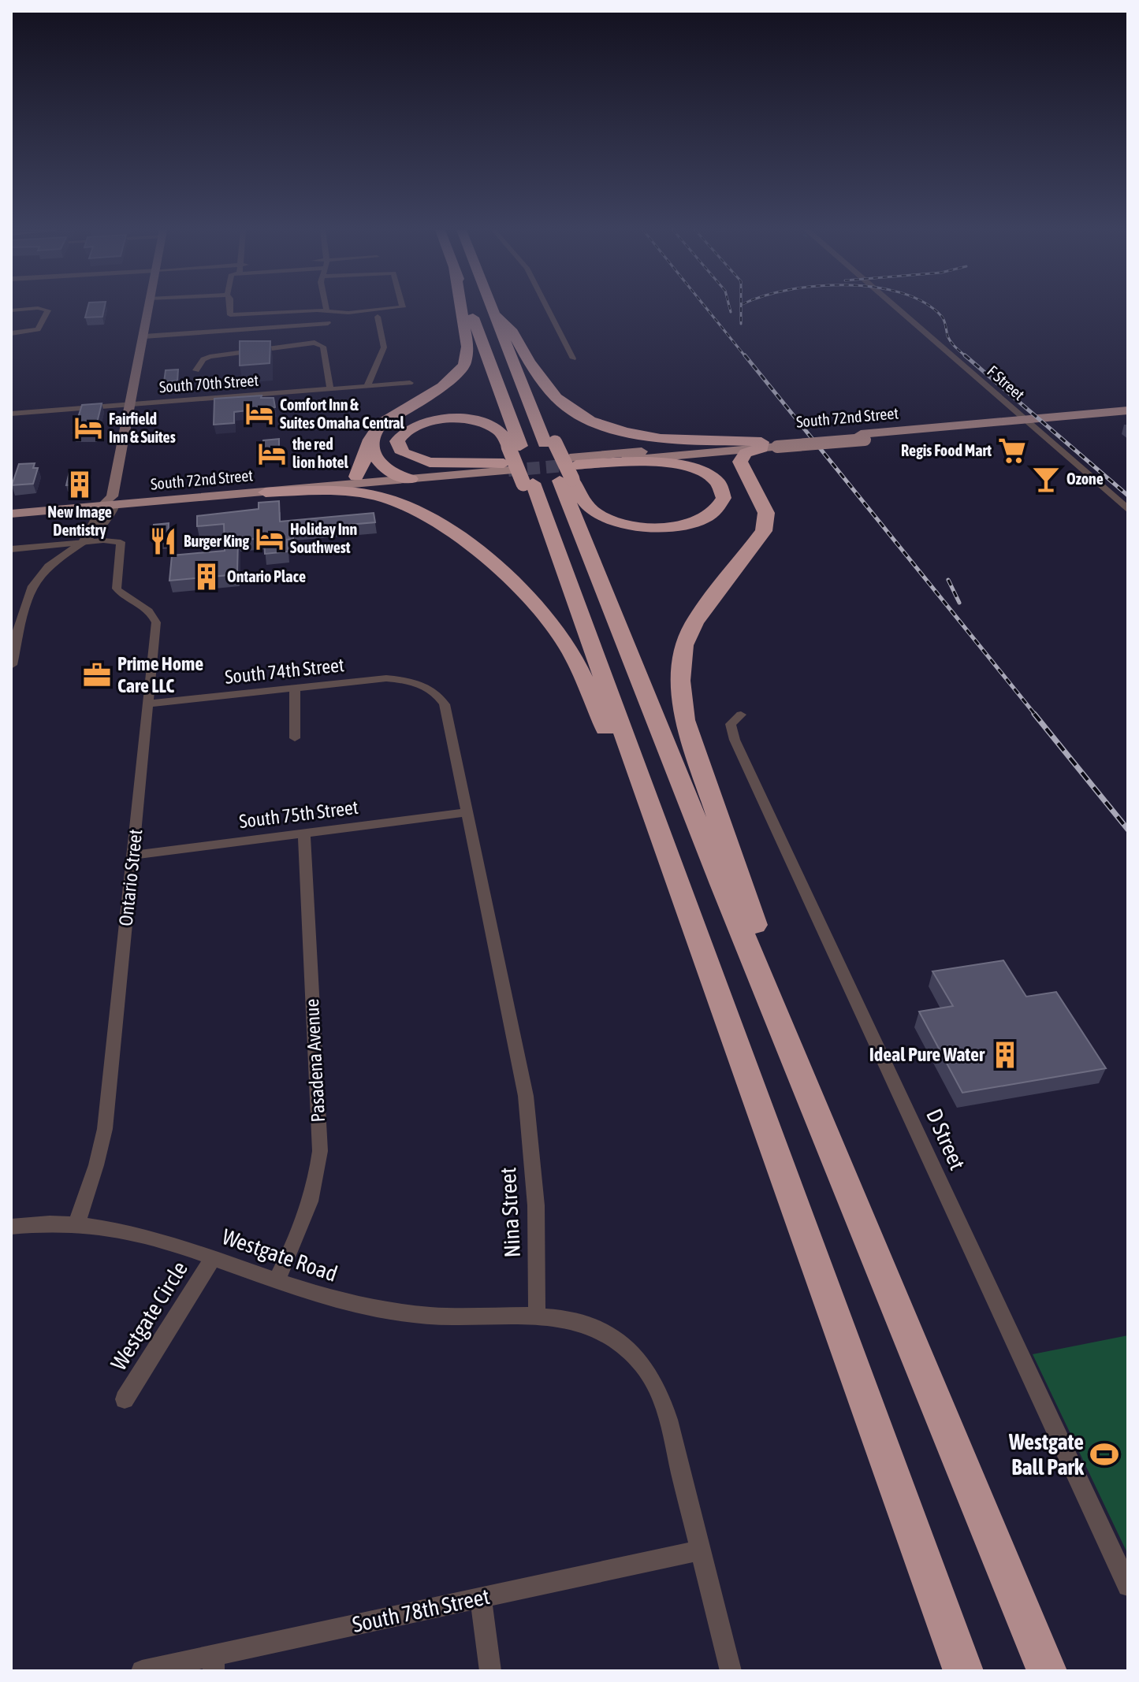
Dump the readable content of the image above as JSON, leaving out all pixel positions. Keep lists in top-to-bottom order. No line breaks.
{"streets":{"main road":["South 72nd Street"],"street":["F Street","South 70th Street","South 74th Street","South 75th Street","Ontario Street","Pasadena Avenue","D Street","Nina Street","Westgate Road","Westgate Circle","South 78th Street"]},"crossings":[["F Street","South 72nd Street"],["South 74th Street","Ontario Street"],["South 74th Street","Nina Street"],["South 75th Street","Ontario Street"],["South 75th Street","Pasadena Avenue"],["South 75th Street","Nina Street"],["Ontario Street","Westgate Road"],["Pasadena Avenue","Westgate Road"],["Nina Street","Westgate Road"],["Westgate Road","Westgate Circle"]],"places":{"hotel":["Comfort Inn & Suites Omaha Central","Fairfield Inn & Suites","the red lion hotel","Holiday Inn Southwest"],"supermarket":["Regis Food Mart"],"bar":["Ozone"],"building":["New Image Dentistry","Ontario Place","Ideal Pure Water"],"restaurant":["Burger King"],"office":["Prime Home Care LLC"],"sports":["Westgate Ball Park"]}}
